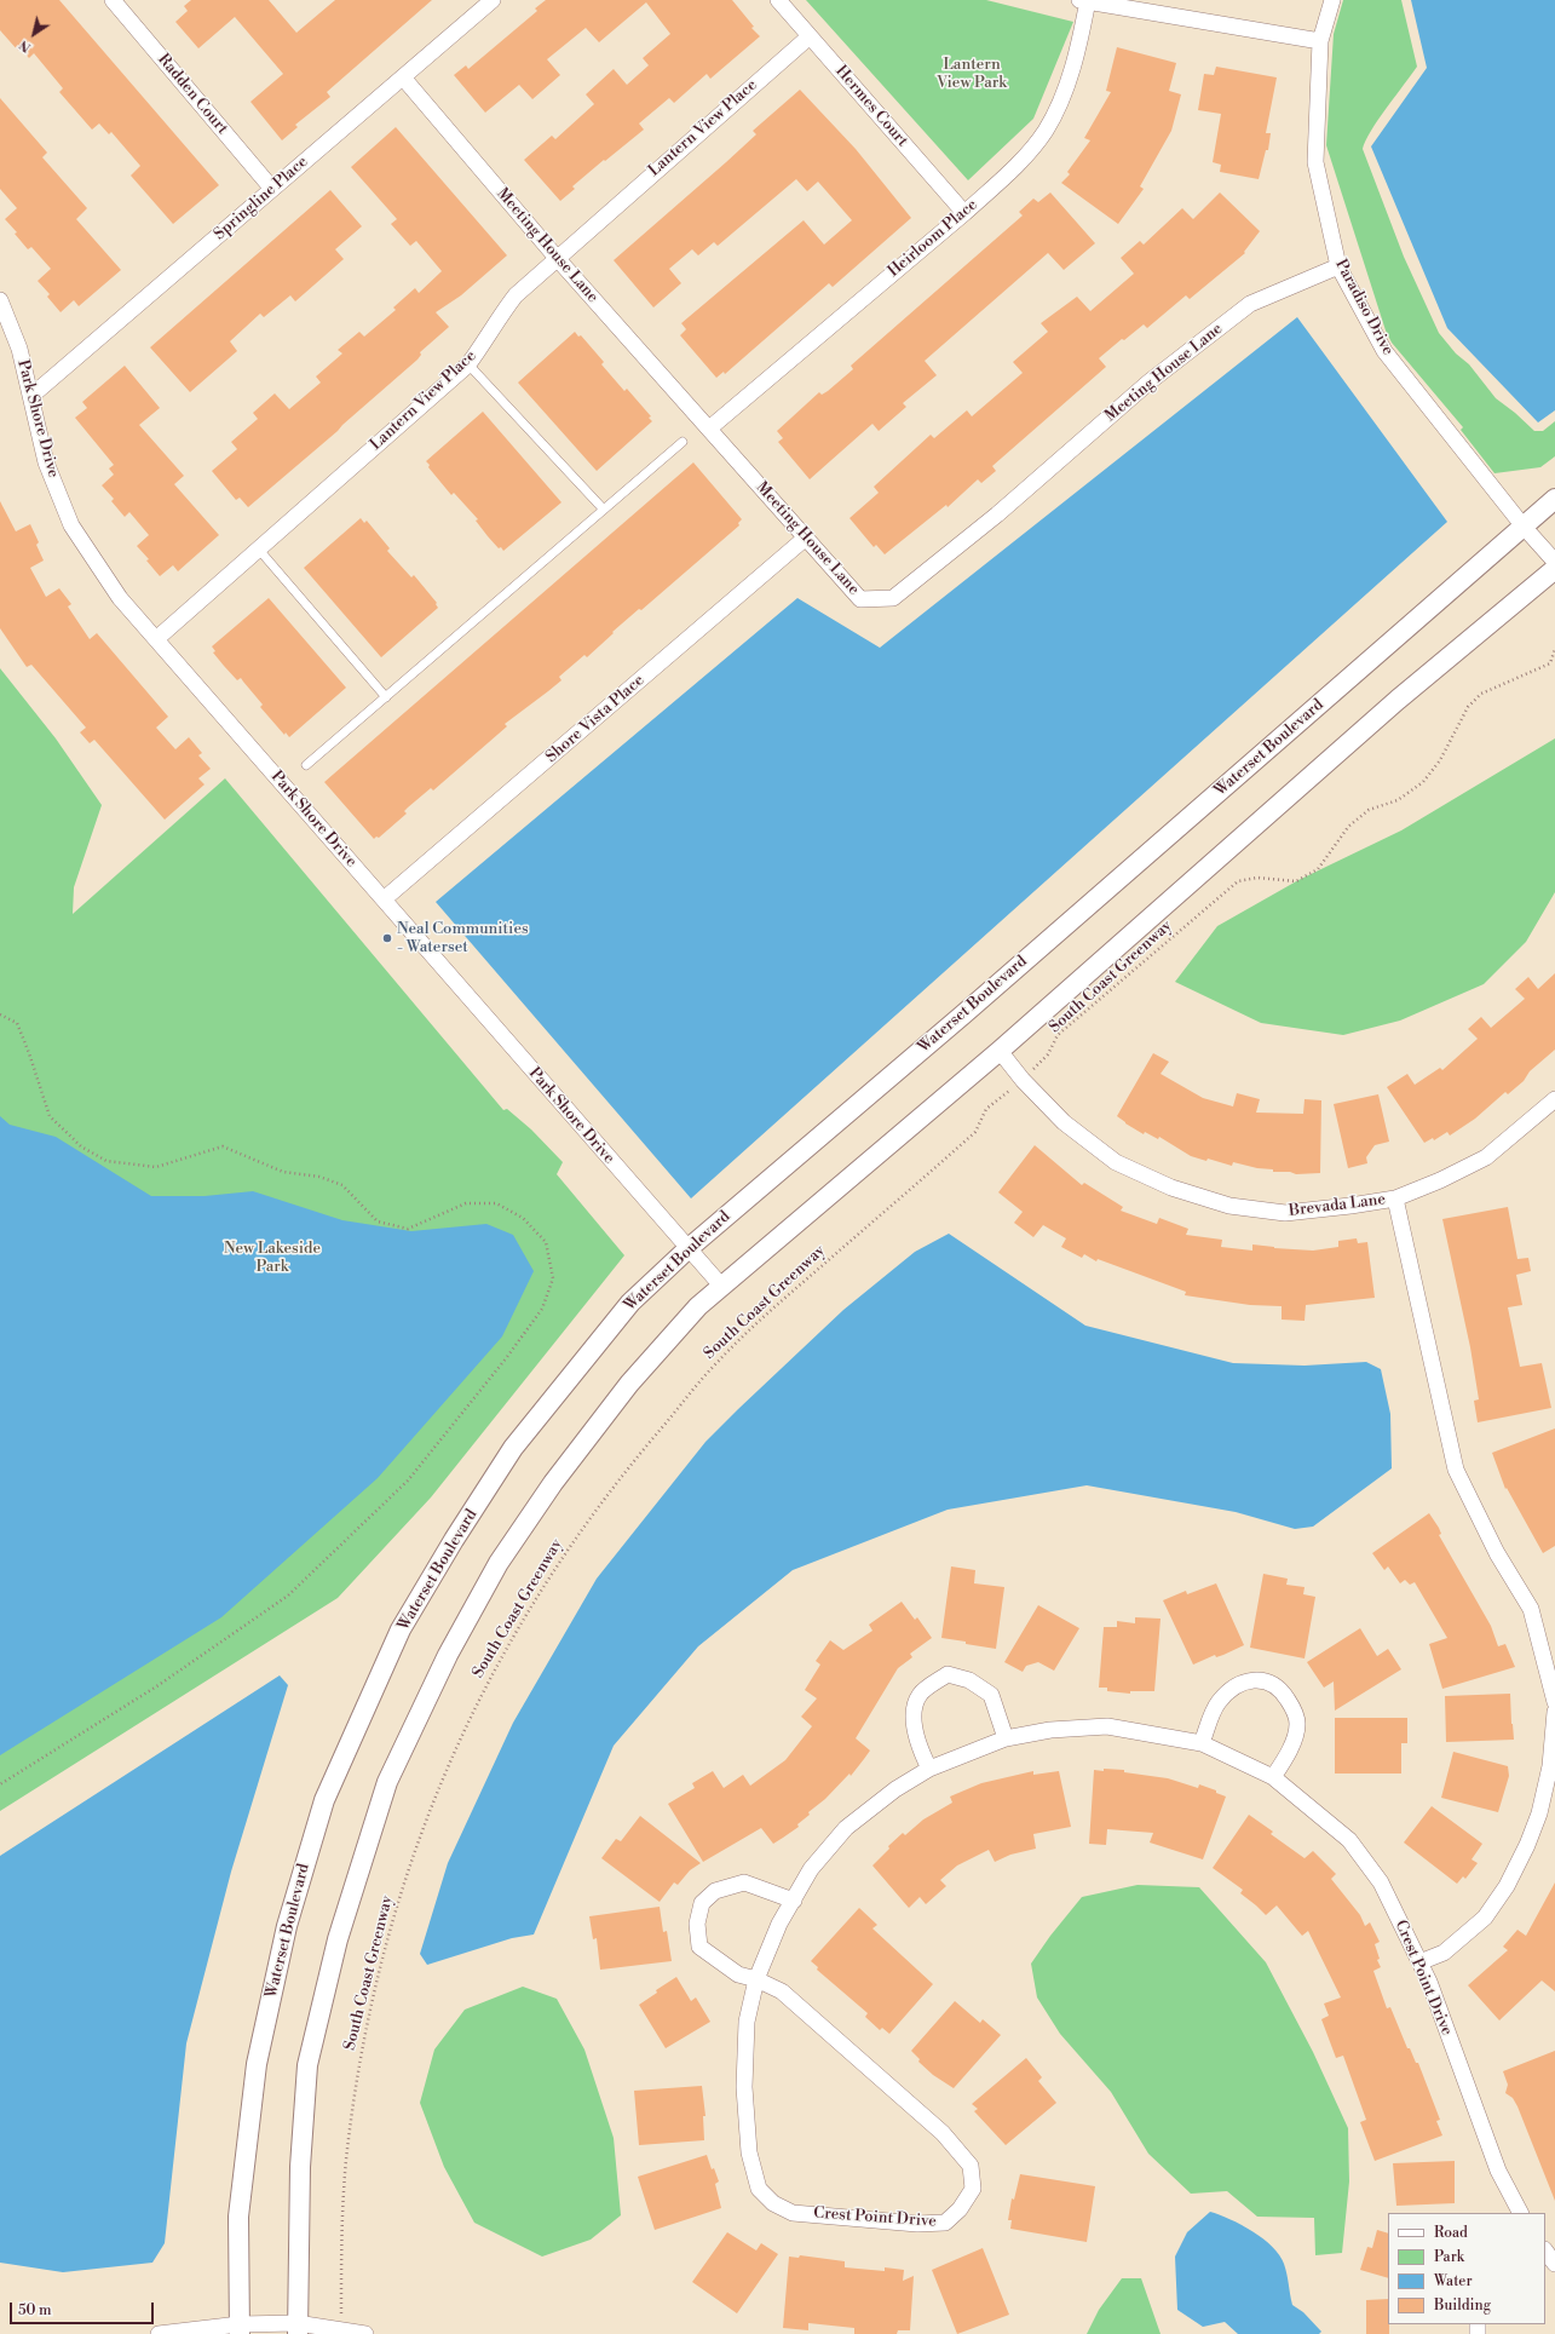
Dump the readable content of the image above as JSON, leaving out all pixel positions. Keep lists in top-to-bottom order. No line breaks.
{"streets":{"street":["Radden Court","Hermes Court","Lantern View Place","Springline Place","Heirloom Place","Meeting House Lane","Paradiso Drive","Park Shore Drive","Shore Vista Place","Waterset Boulevard","Brevada Lane","Crest Point Drive"],"path":["South Coast Greenway"]},"crossings":[["Radden Court","Springline Place"],["Hermes Court","Lantern View Place"],["Hermes Court","Heirloom Place"],["Lantern View Place","Meeting House Lane"],["Lantern View Place","Park Shore Drive"],["Springline Place","Meeting House Lane"],["Springline Place","Park Shore Drive"],["Heirloom Place","Meeting House Lane"],["Meeting House Lane","Paradiso Drive"],["Meeting House Lane","Shore Vista Place"],["Paradiso Drive","Waterset Boulevard"],["Park Shore Drive","Shore Vista Place"],["Park Shore Drive","Waterset Boulevard"],["South Coast Greenway","Brevada Lane"]],"parks":["Lantern View Park","New Lakeside Park"],"places":["Neal Communities - Waterset"],"legend":["Road","Park","Water","Building"],"scale_bar":"50 m","north":"bottom left"}
